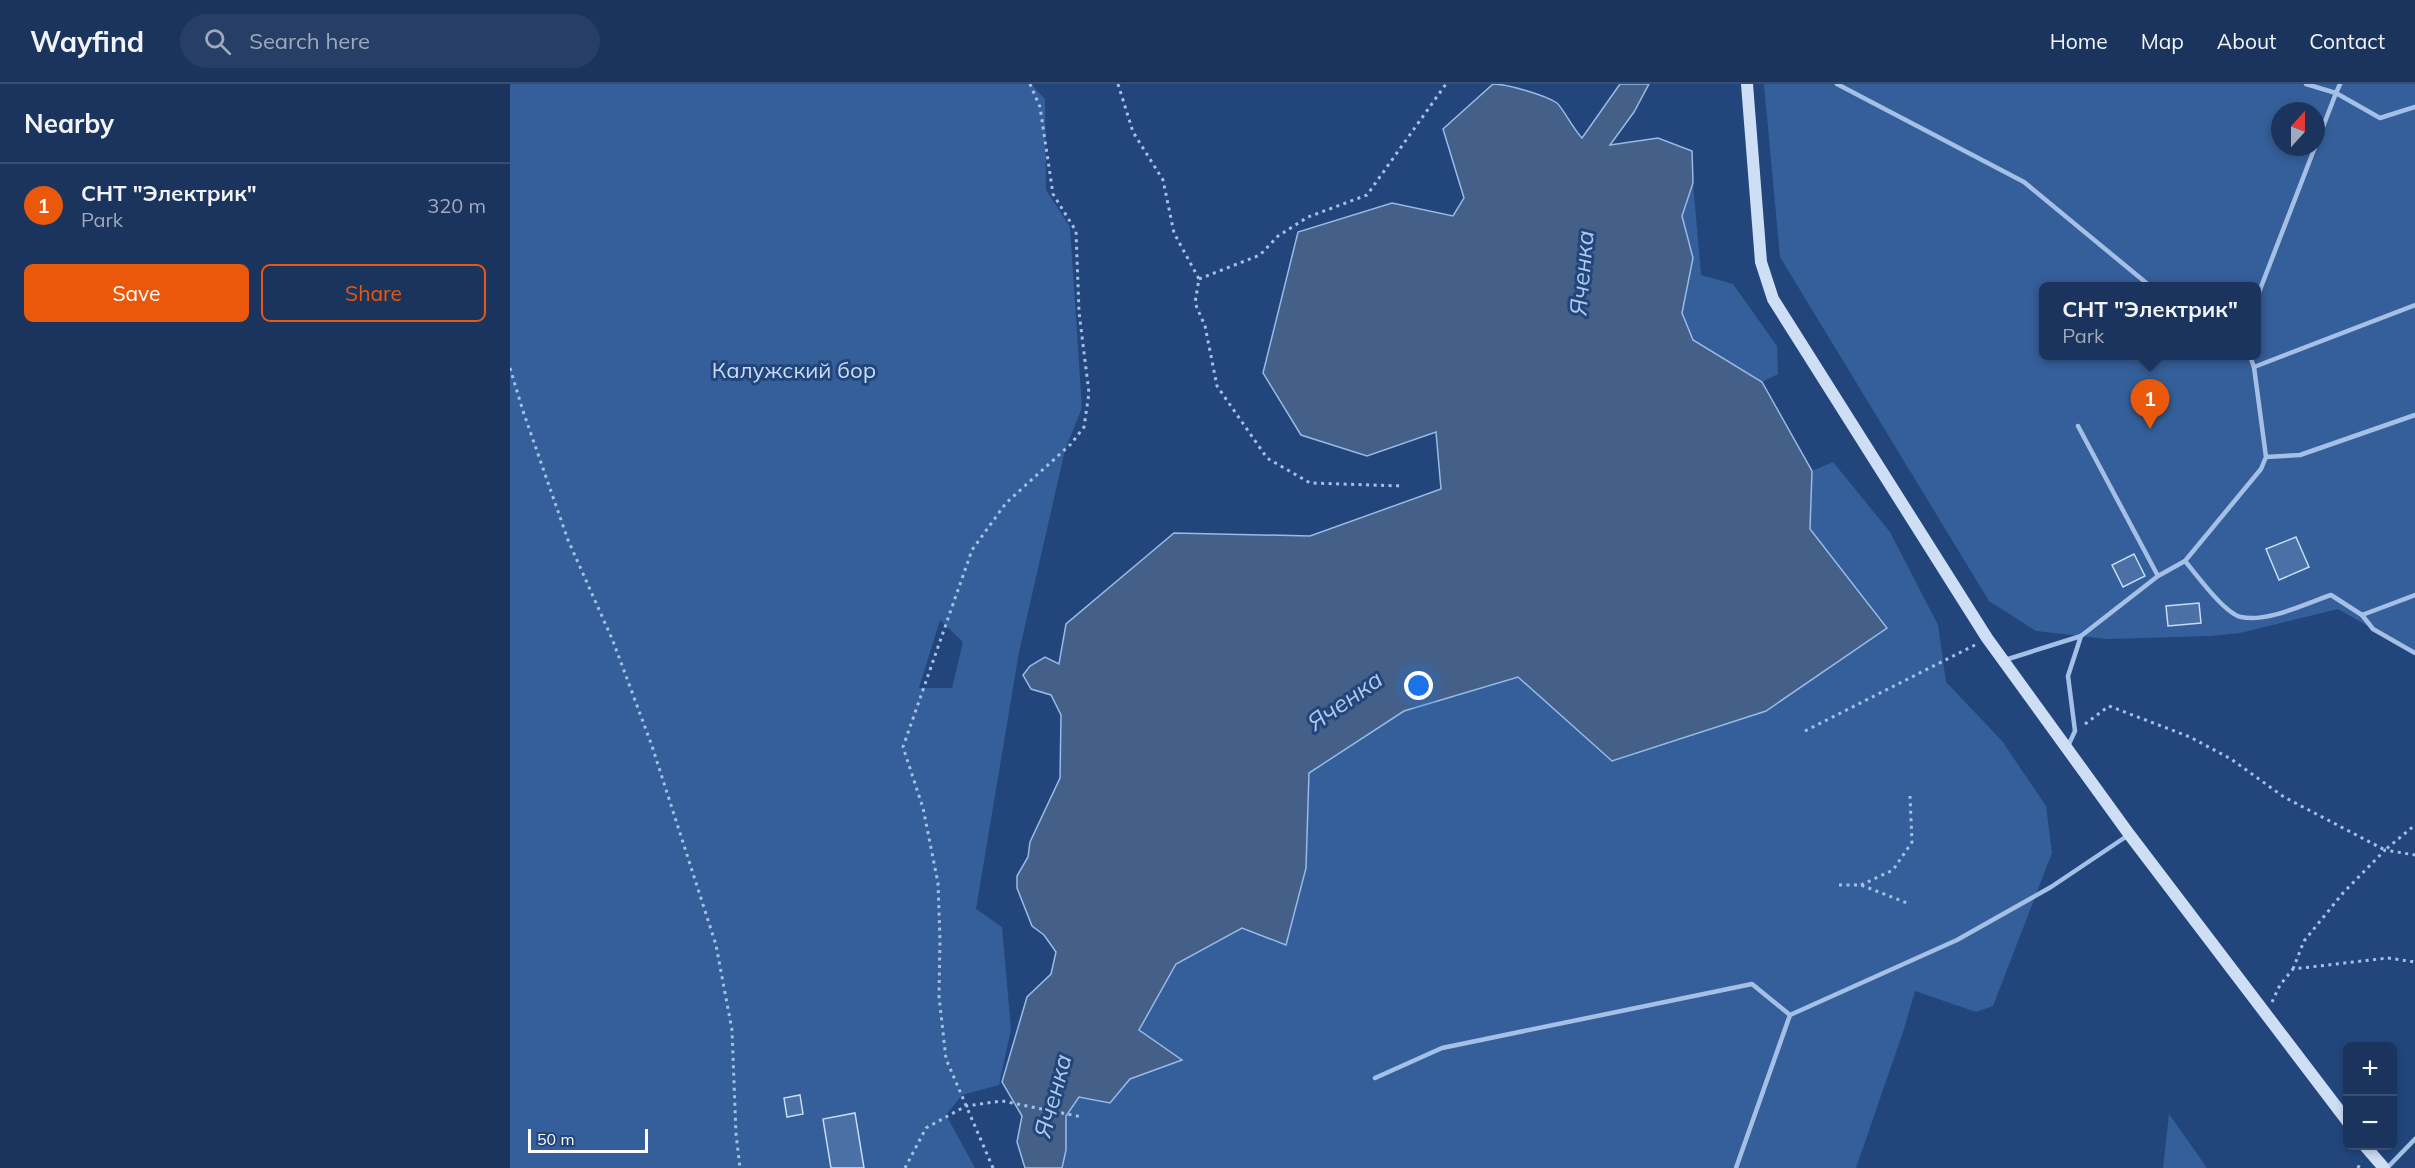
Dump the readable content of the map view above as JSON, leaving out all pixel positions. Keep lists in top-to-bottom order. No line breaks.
{"water":["Яченка"],"parks":["Калужский бор"],"scale_bar":"50 m","north":"top","page":{"header":"Wayfind","search":"Search here","nav":["Home","Map","About","Contact"],"heading":"Nearby","list":[{"mark":"1","name":"СНТ \"Электрик\"","note":"Park","value":"320 m"}],"buttons":["Save","Share"],"popup":["СНТ \"Электрик\"","Park"],"pins":"1","map_buttons":["+","−"],"scale":"50 m"}}
